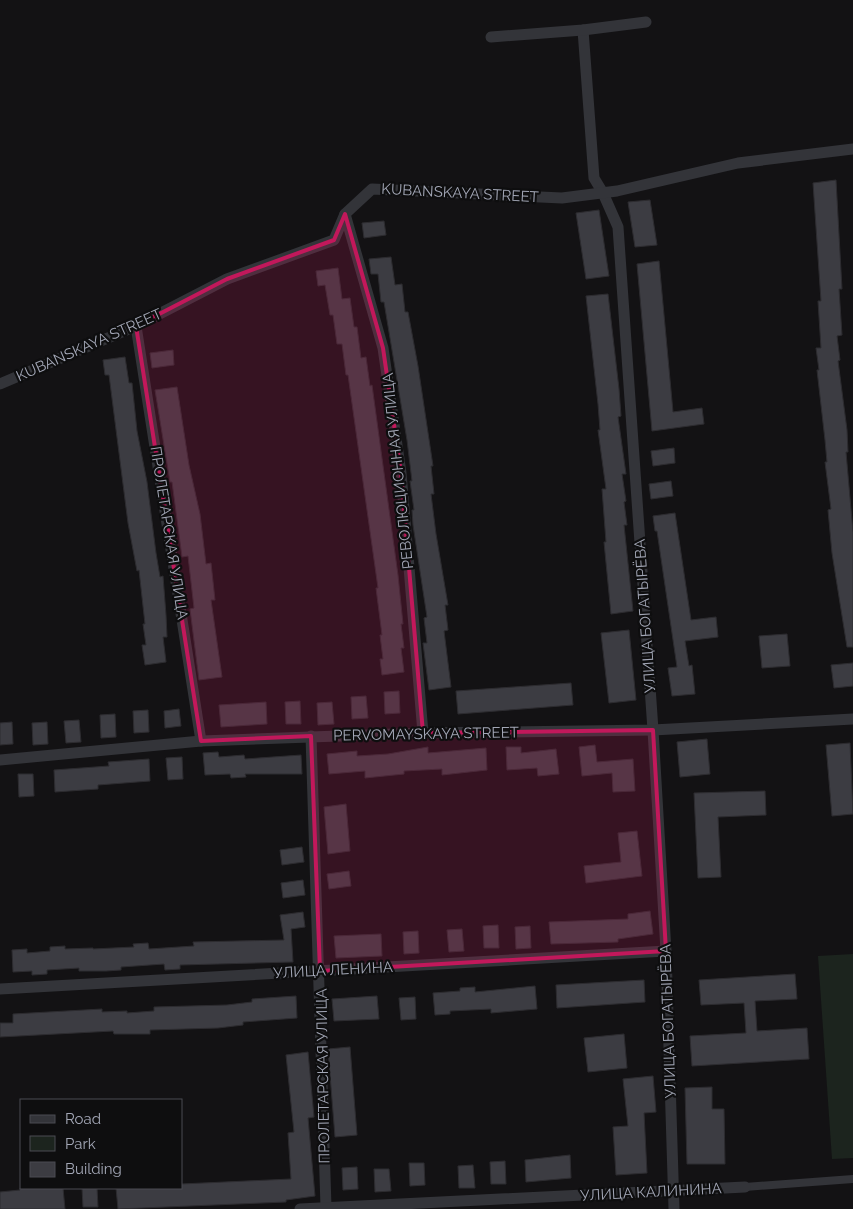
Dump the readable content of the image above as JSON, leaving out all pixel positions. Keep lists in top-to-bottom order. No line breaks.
{"streets":{"street":["KUBANSKAYA STREET","РЕВОЛЮЦИОННАЯ УЛИЦА","ПРОЛЕТАРСКАЯ УЛИЦА","УЛИЦА БОГАТЫРЁВА","PERVOMAYSKAYA STREET","УЛИЦА ЛЕНИНА","УЛИЦА КАЛИНИНА"]},"crossings":[["KUBANSKAYA STREET","РЕВОЛЮЦИОННАЯ УЛИЦА"],["KUBANSKAYA STREET","ПРОЛЕТАРСКАЯ УЛИЦА"],["KUBANSKAYA STREET","УЛИЦА БОГАТЫРЁВА"],["РЕВОЛЮЦИОННАЯ УЛИЦА","PERVOMAYSKAYA STREET"],["ПРОЛЕТАРСКАЯ УЛИЦА","PERVOMAYSKAYA STREET"],["ПРОЛЕТАРСКАЯ УЛИЦА","УЛИЦА ЛЕНИНА"],["ПРОЛЕТАРСКАЯ УЛИЦА","УЛИЦА КАЛИНИНА"],["УЛИЦА БОГАТЫРЁВА","PERVOMAYSKAYA STREET"],["УЛИЦА БОГАТЫРЁВА","УЛИЦА ЛЕНИНА"],["УЛИЦА БОГАТЫРЁВА","УЛИЦА КАЛИНИНА"]],"legend":["Road","Park","Building"]}
